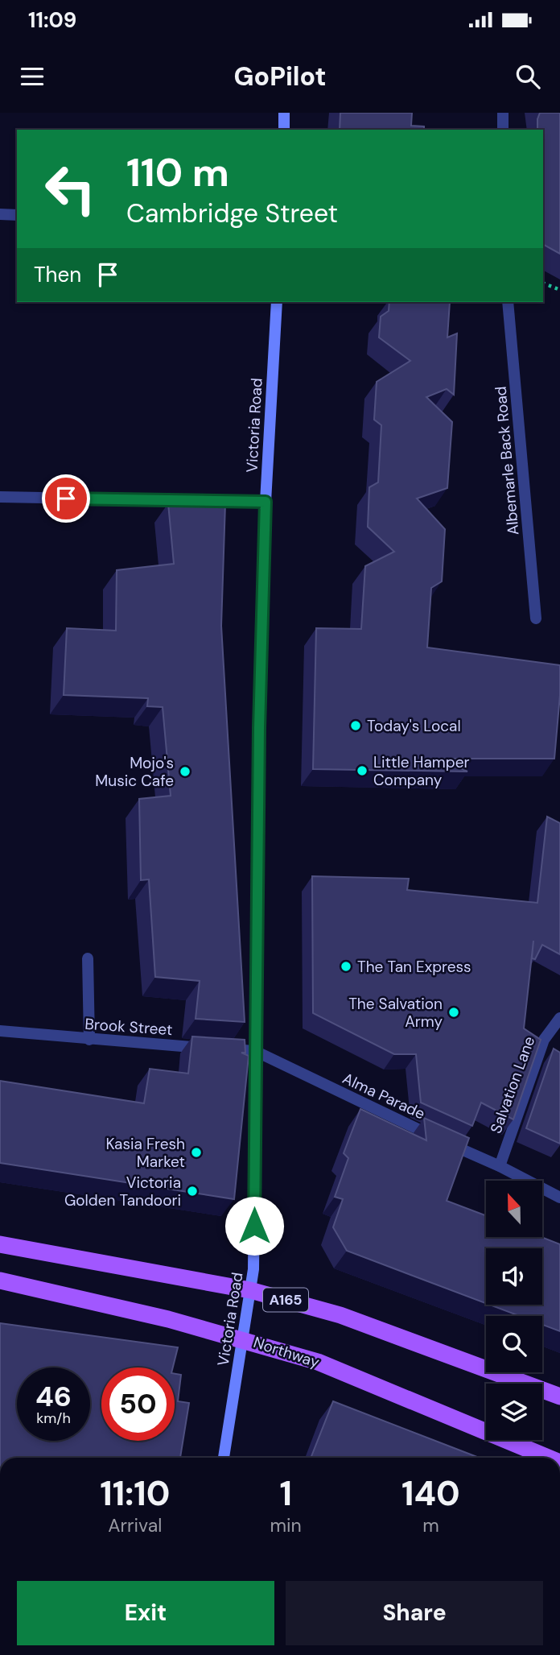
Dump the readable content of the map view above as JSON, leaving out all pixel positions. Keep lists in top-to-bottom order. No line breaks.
{"streets":{"main road":["Victoria Road","A165","Northway"],"street":["Albemarle Back Road","Brook Street","Salvation Lane","Alma Parade"]},"crossings":[["Victoria Road","Brook Street"],["Victoria Road","Alma Parade"],["Victoria Road","A165"],["Victoria Road","Northway"],["Brook Street","Alma Parade"],["Salvation Lane","Alma Parade"]],"places":["Today's Local","Little Hamper Company","Mojo's Music Cafe","The Tan Express","The Salvation Army","Kasia Fresh Market","Victoria Golden Tandoori"],"north":"top","page":{"status":"11:09","header":"GoPilot","turn":["110 m","Cambridge Street"],"then":"Then","speed":"46 km/h","limit":"50","eta":["11:10","Arrival","1","min","140","m"],"buttons":["Exit","Share"]}}
